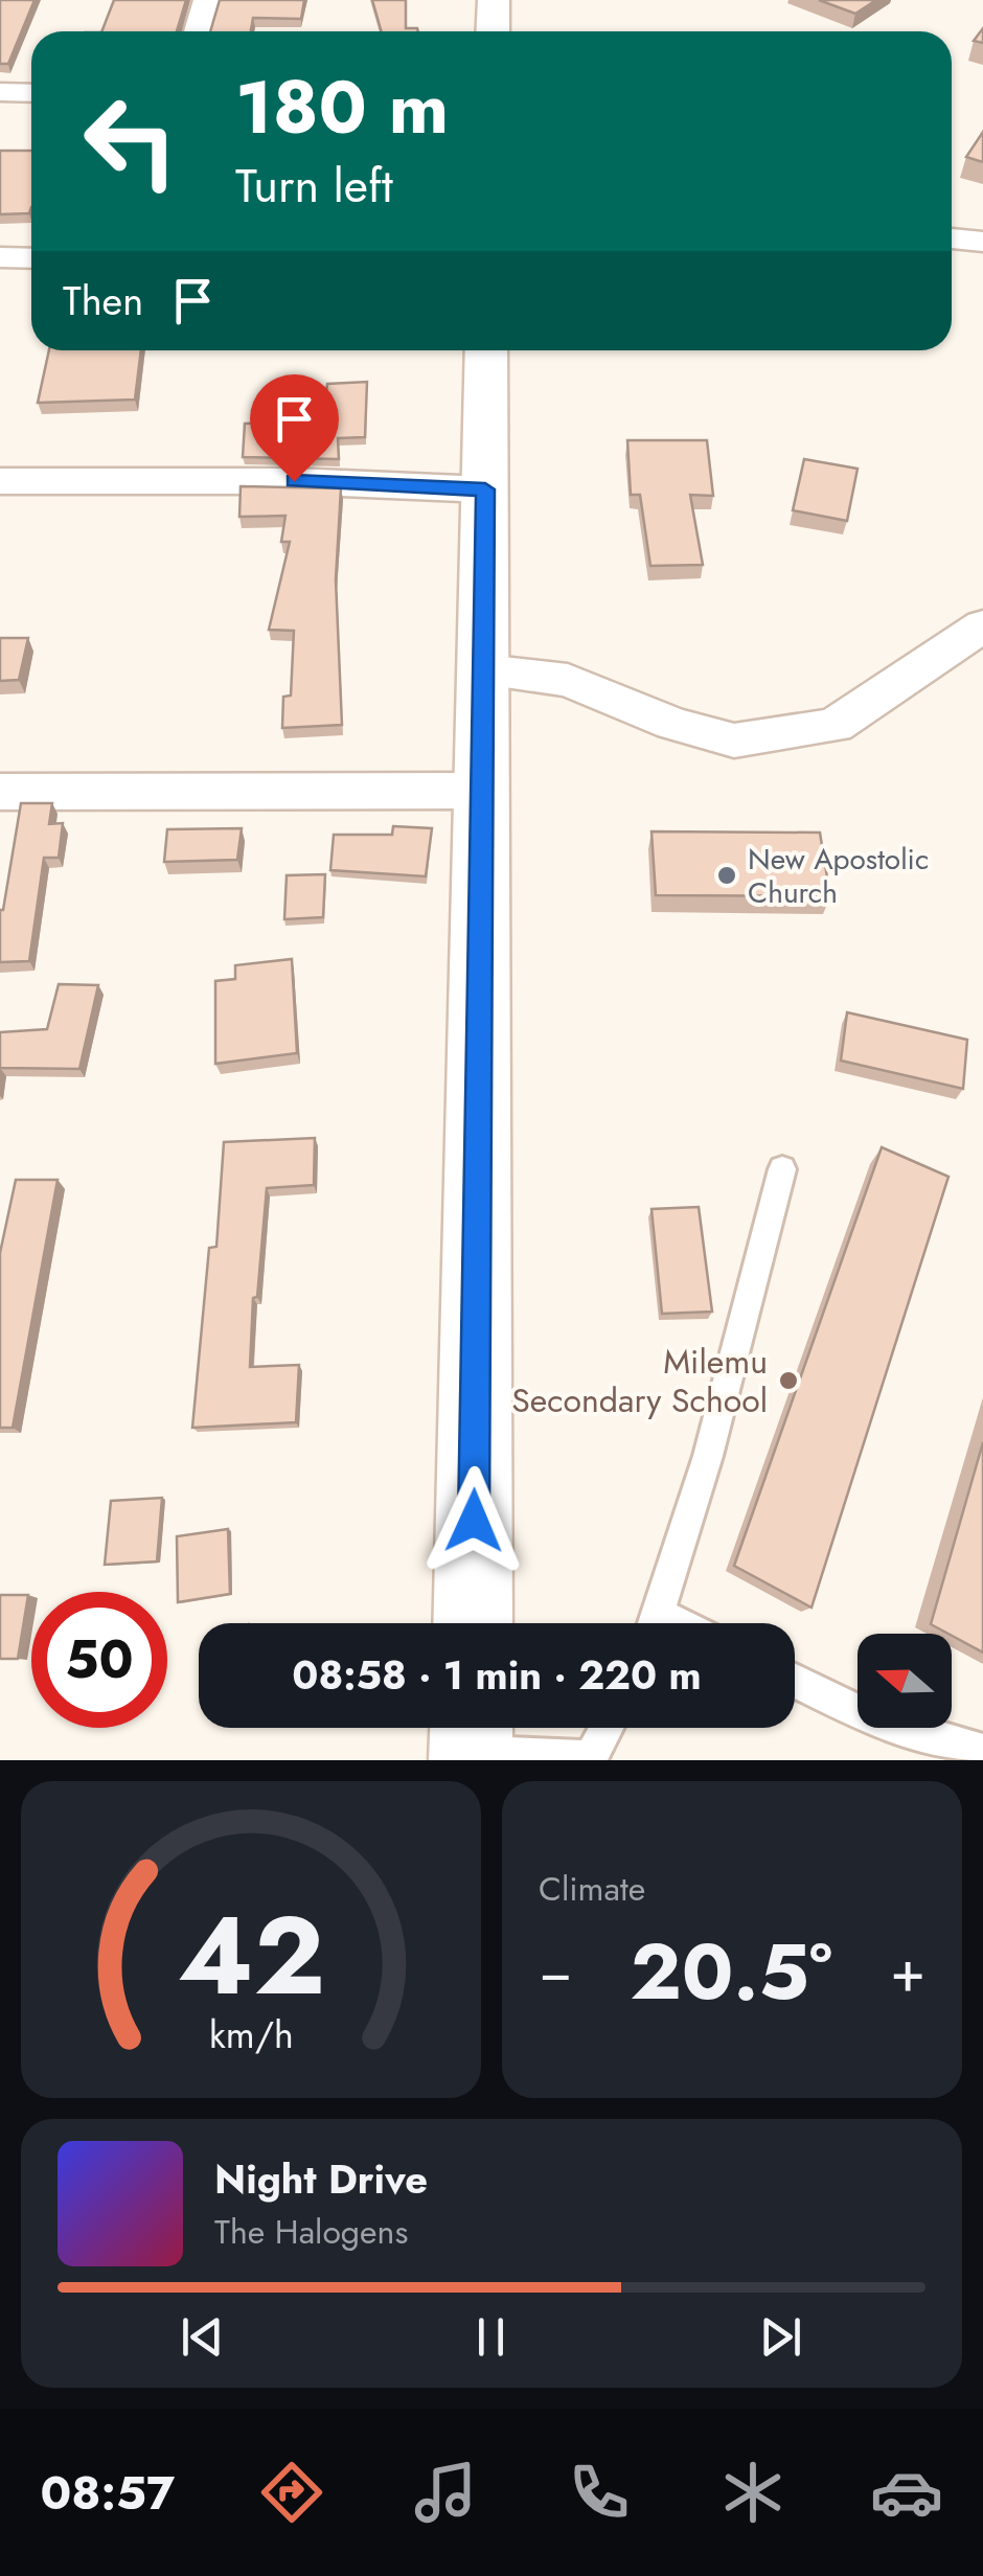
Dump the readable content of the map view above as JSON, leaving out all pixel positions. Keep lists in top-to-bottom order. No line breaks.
{"places":["New Apostolic Church","Milemu Secondary School"],"north":"left","page":{"turn":["180 m","Turn left"],"then":"Then","limit":"50","trip":"08:58 · 1 min · 220 m","tile":"Climate","heat":["−","20.5°","+"],"song":["Night Drive","The Halogens"],"tabs":"08:57","gauge":["42","km/h"]}}
